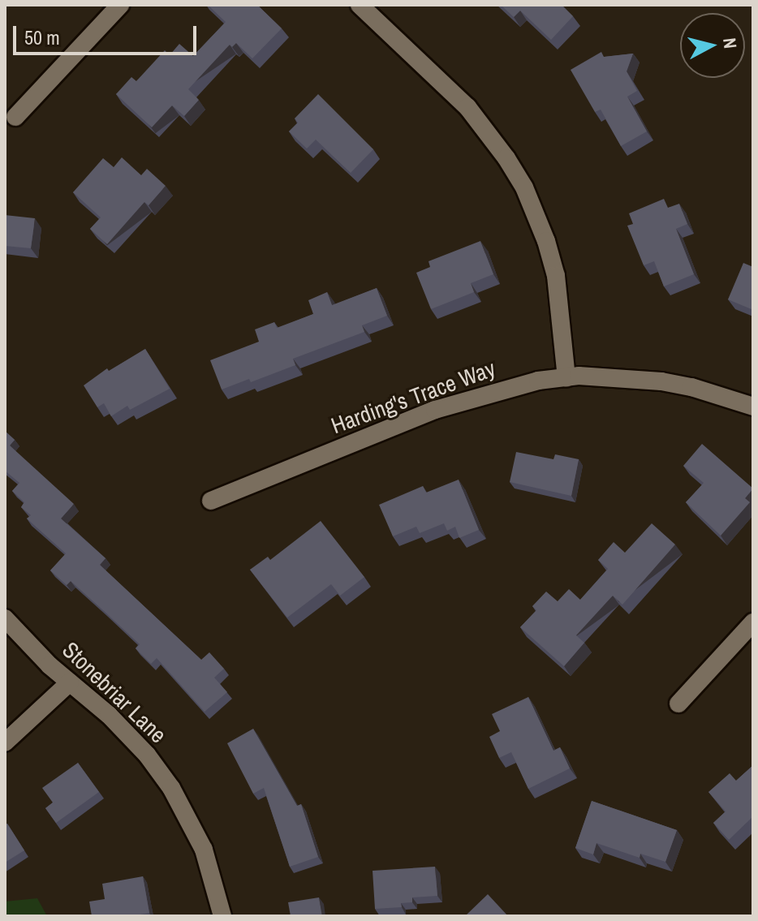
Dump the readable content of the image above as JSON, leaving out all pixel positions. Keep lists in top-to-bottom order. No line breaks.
{"streets":{"street":["Harding's Trace Way","Stonebriar Lane"]},"scale_bar":"50 m","north":"right"}
